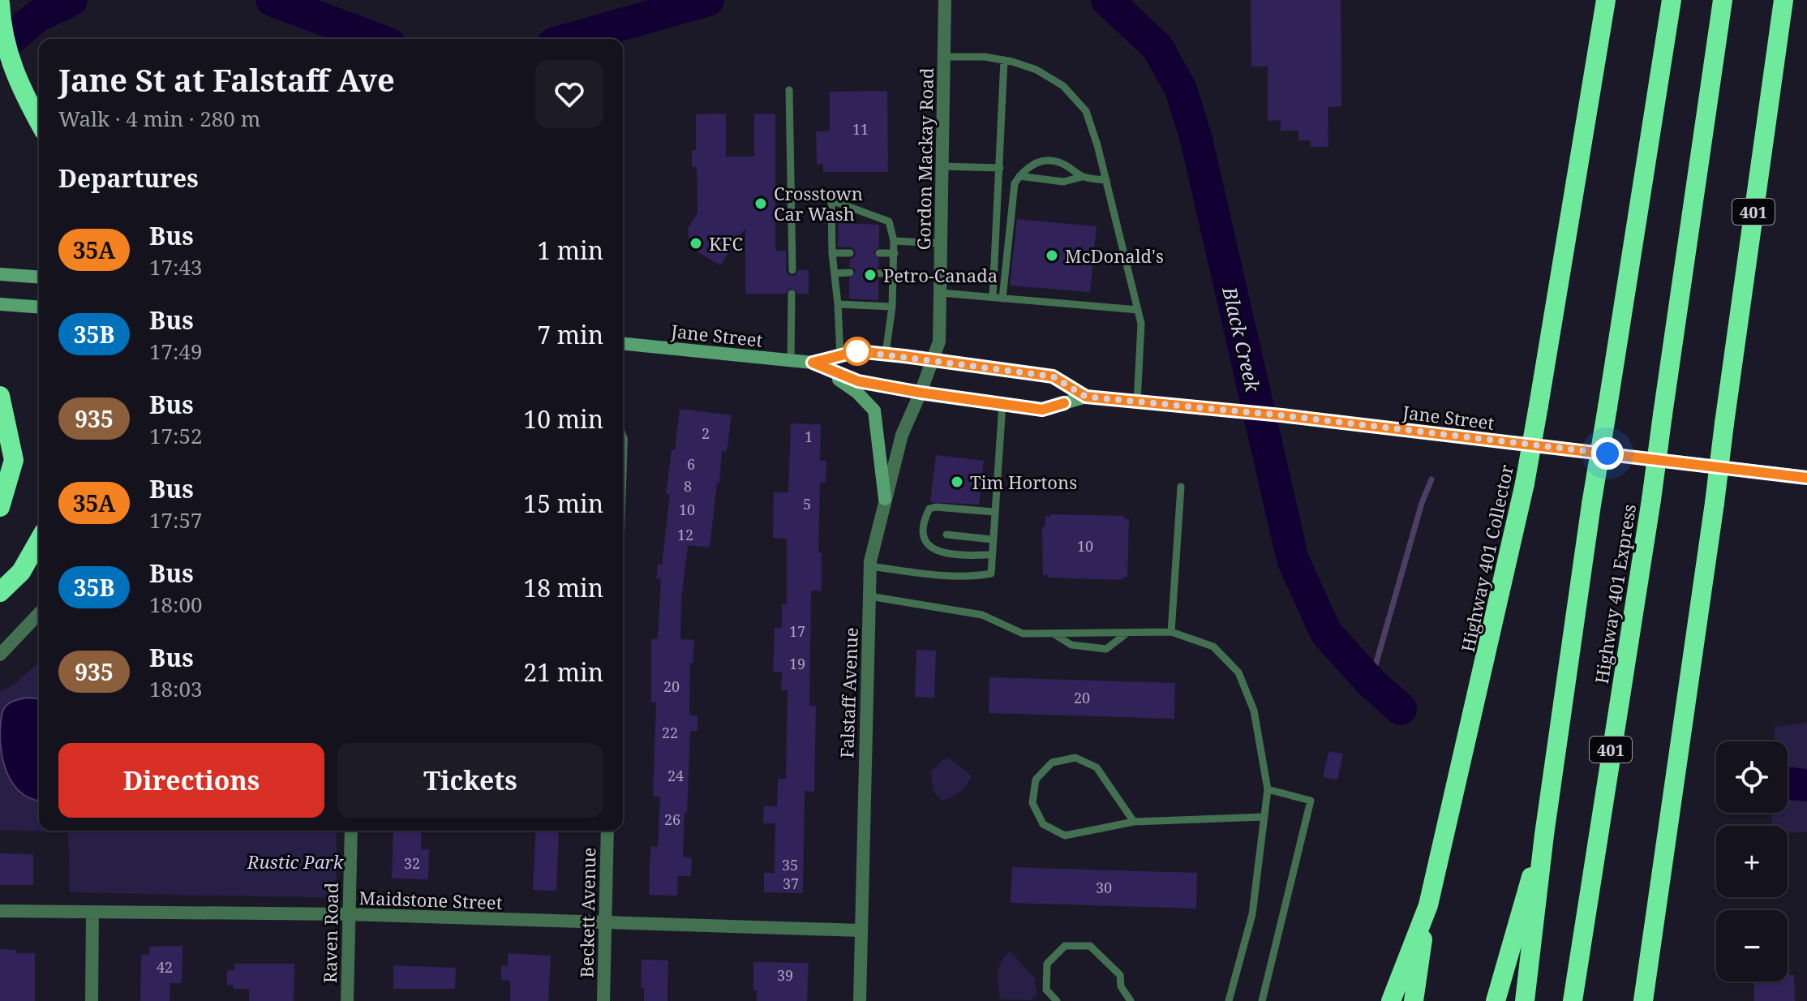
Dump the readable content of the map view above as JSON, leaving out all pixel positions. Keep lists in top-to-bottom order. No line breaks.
{"streets":{"highway":["401","Highway 401 Collector","Highway 401 Express"],"main road":["Jane Street"],"street":["Gordon Mackay Road","Falstaff Avenue","Maidstone Street","Beckett Avenue","Raven Road"]},"crossings":[["Gordon Mackay Road","Jane Street"],["Gordon Mackay Road","Falstaff Avenue"],["Jane Street","Falstaff Avenue"],["Falstaff Avenue","Maidstone Street"],["Maidstone Street","Beckett Avenue"],["Maidstone Street","Raven Road"]],"water":["Black Creek"],"parks":["Rustic Park"],"places":["Crosstown Car Wash","KFC","McDonald's","Petro-Canada","Tim Hortons"],"lines":["bus line 35A"],"house_numbers":["11","2","1","6","8","5","10","12","10","17","19","20","20","22","24","26","32","35","37","30","42","39"],"page":{"heading":[["Jane St at Falstaff Ave","Walk · 4 min · 280 m"],"Departures"],"list":[{"mark":"35A","name":"Bus","note":"17:43","value":"1 min"},{"mark":"35B","name":"Bus","note":"17:49","value":"7 min"},{"mark":"935","name":"Bus","note":"17:52","value":"10 min"},{"mark":"35A","name":"Bus","note":"17:57","value":"15 min"},{"mark":"35B","name":"Bus","note":"18:00","value":"18 min"},{"mark":"935","name":"Bus","note":"18:03","value":"21 min"}],"buttons":["Directions","Tickets"],"map_buttons":["+","−"]}}
